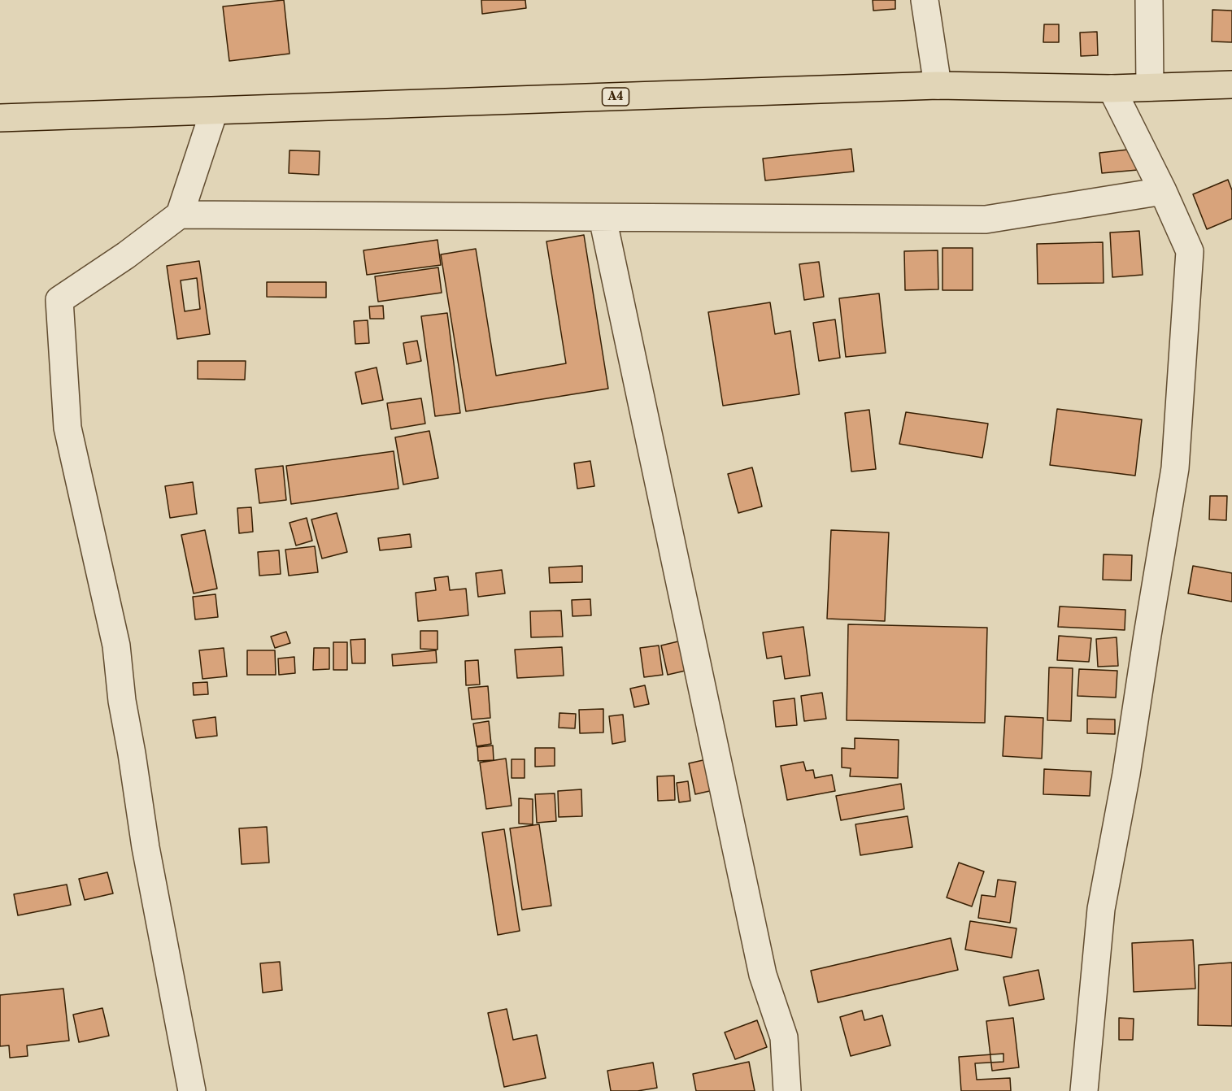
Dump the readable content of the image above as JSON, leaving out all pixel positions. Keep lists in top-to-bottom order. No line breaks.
{"streets":{"highway":["A4"]}}
